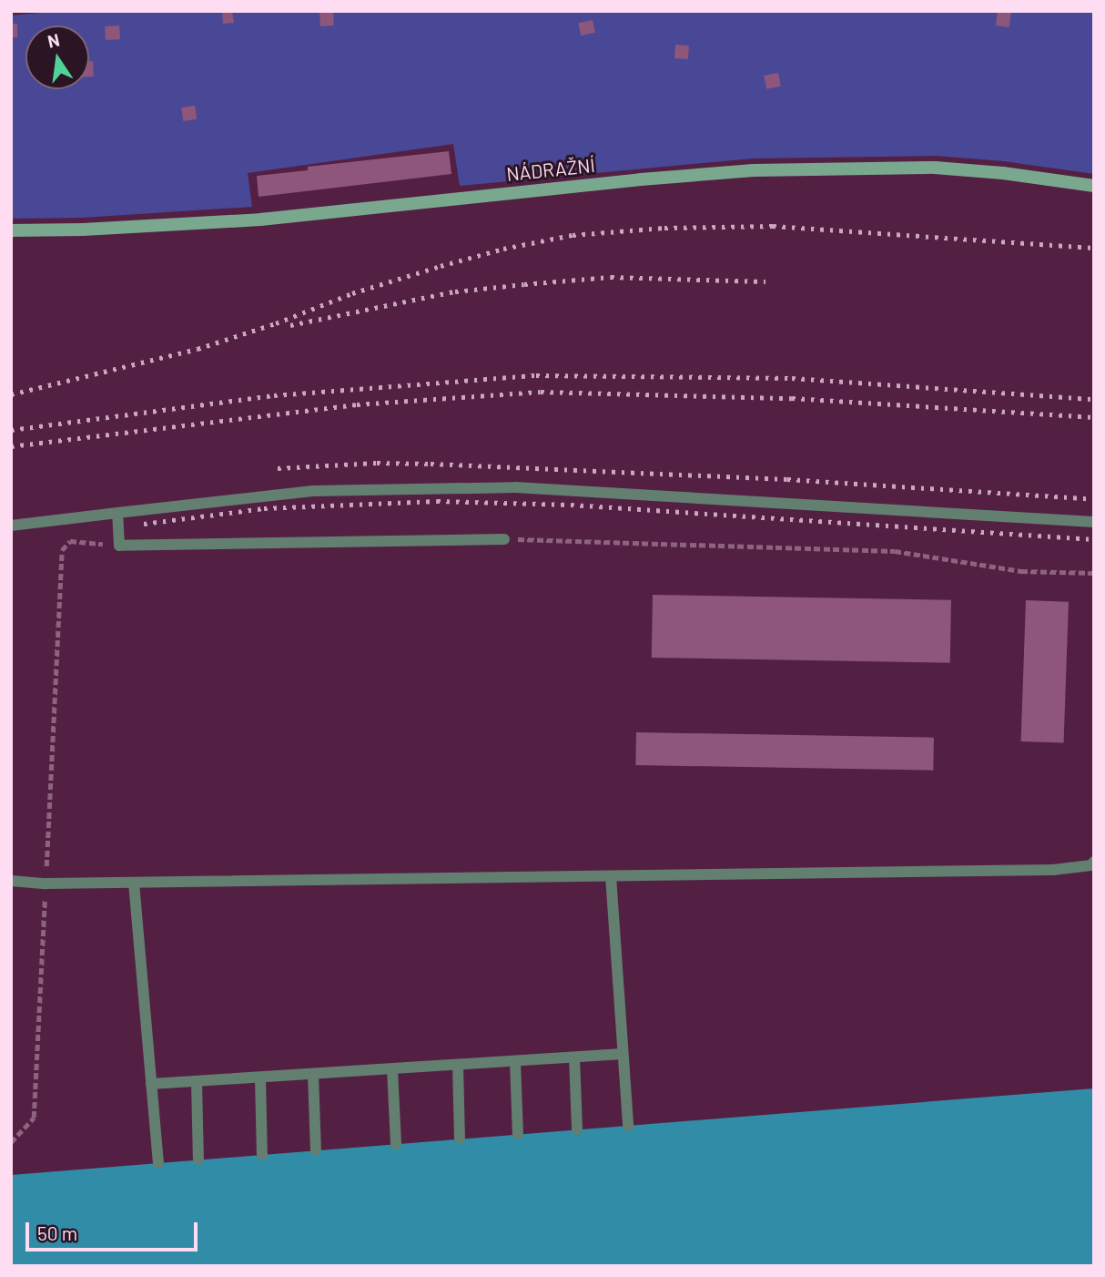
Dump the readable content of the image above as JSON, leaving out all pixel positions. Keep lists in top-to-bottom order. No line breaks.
{"streets":{"main road":["NÁDRAŽNÍ"]},"scale_bar":"50 m","north":"top"}
